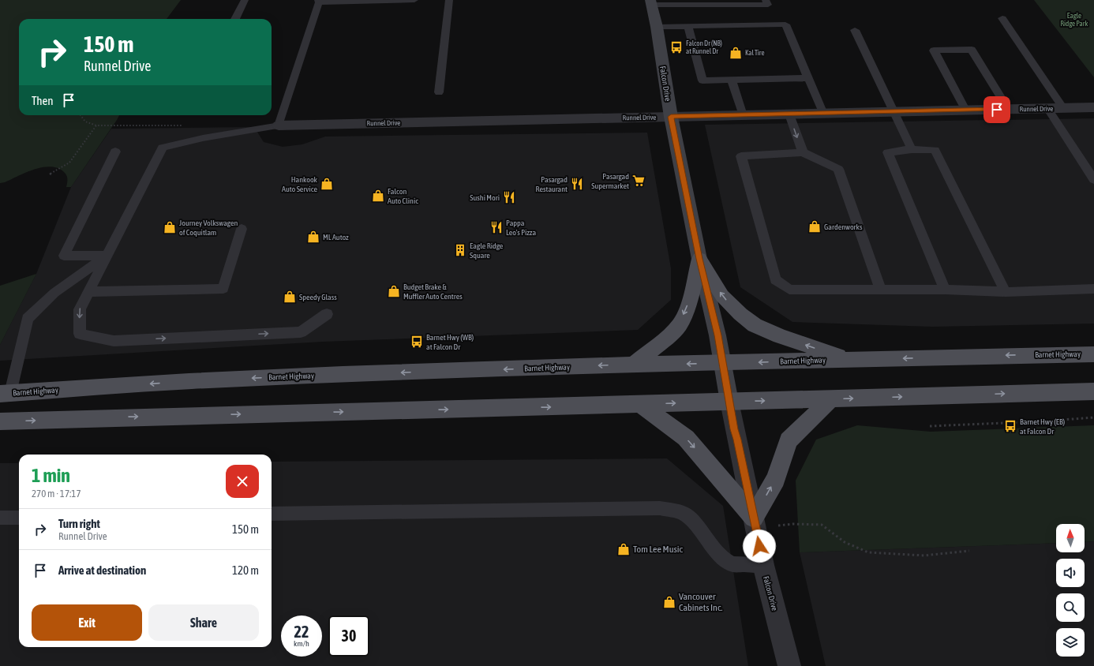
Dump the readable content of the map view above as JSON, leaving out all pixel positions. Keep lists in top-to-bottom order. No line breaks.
{"streets":{"main road":["Barnet Highway"],"street":["Falcon Drive","Runnel Drive"]},"crossings":[["Falcon Drive","Runnel Drive"],["Falcon Drive","Barnet Highway"]],"parks":["Eagle Ridge Park"],"places":{"bus stop":["Falcon Dr (NB) at Runnel Dr","Barnet Hwy (WB) at Falcon Dr","Barnet Hwy (EB) at Falcon Dr"],"shop":["Kal Tire","Hankook Auto Service","Falcon Auto Clinic","Gardenworks","Journey Volkswagen of Coquitlam","ML Autoz","Budget Brake & Muffler Auto Centres","Speedy Glass","Tom Lee Music","Vancouver Cabinets Inc."],"supermarket":["Pasargad Supermarket"],"restaurant":["Pasargad Restaurant","Sushi Mori","Pappa Leo's Pizza"],"building":["Eagle Ridge Square"]},"north":"top","page":{"turn":["150 m","Runnel Drive"],"then":"Then","heading":["1 min","270 m · 17:17"],"list":[{"name":"Turn right","note":"Runnel Drive","value":"150 m"},{"name":"Arrive at destination","value":"120 m"}],"buttons":["Exit","Share"],"speed":"22 km/h","limit":"30"}}
